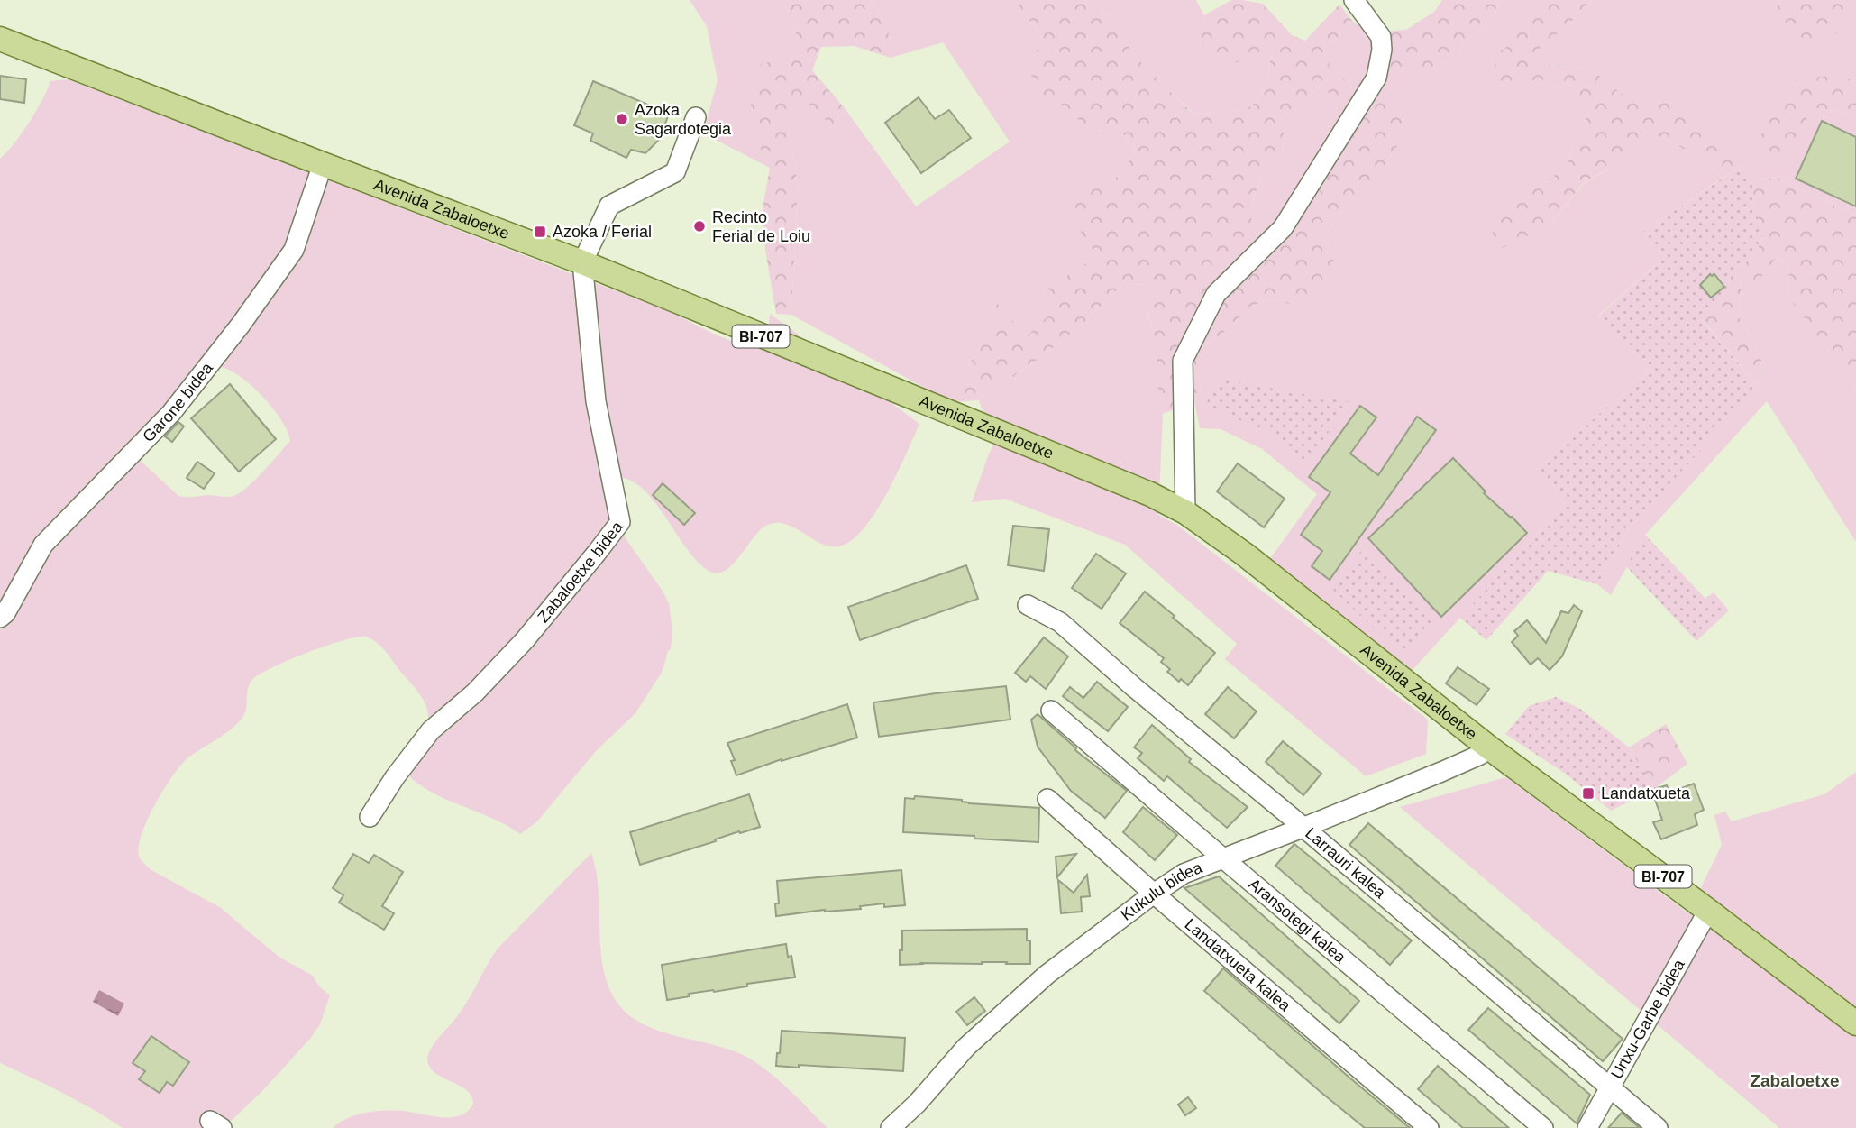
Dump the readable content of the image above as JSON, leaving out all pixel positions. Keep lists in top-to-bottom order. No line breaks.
{"streets":{"main road":["Avenida Zabaloetxe","BI-707"],"street":["Garone bidea","Zabaloetxe bidea","Larrauri kalea","Kukulu bidea","Aransotegi kalea","Landatxueta kalea","Urtxu-Garbe bidea"]},"crossings":[["Avenida Zabaloetxe","Garone bidea"],["Avenida Zabaloetxe","Zabaloetxe bidea"],["Avenida Zabaloetxe","Kukulu bidea"],["Avenida Zabaloetxe","Urtxu-Garbe bidea"],["Larrauri kalea","Kukulu bidea"],["Larrauri kalea","Urtxu-Garbe bidea"],["Kukulu bidea","Aransotegi kalea"],["Kukulu bidea","Landatxueta kalea"]],"districts":["Zabaloetxe"],"places":{"other":["Azoka Sagardotegia","Recinto Ferial de Loiu"],"transit":["Azoka / Ferial","Landatxueta"]}}
